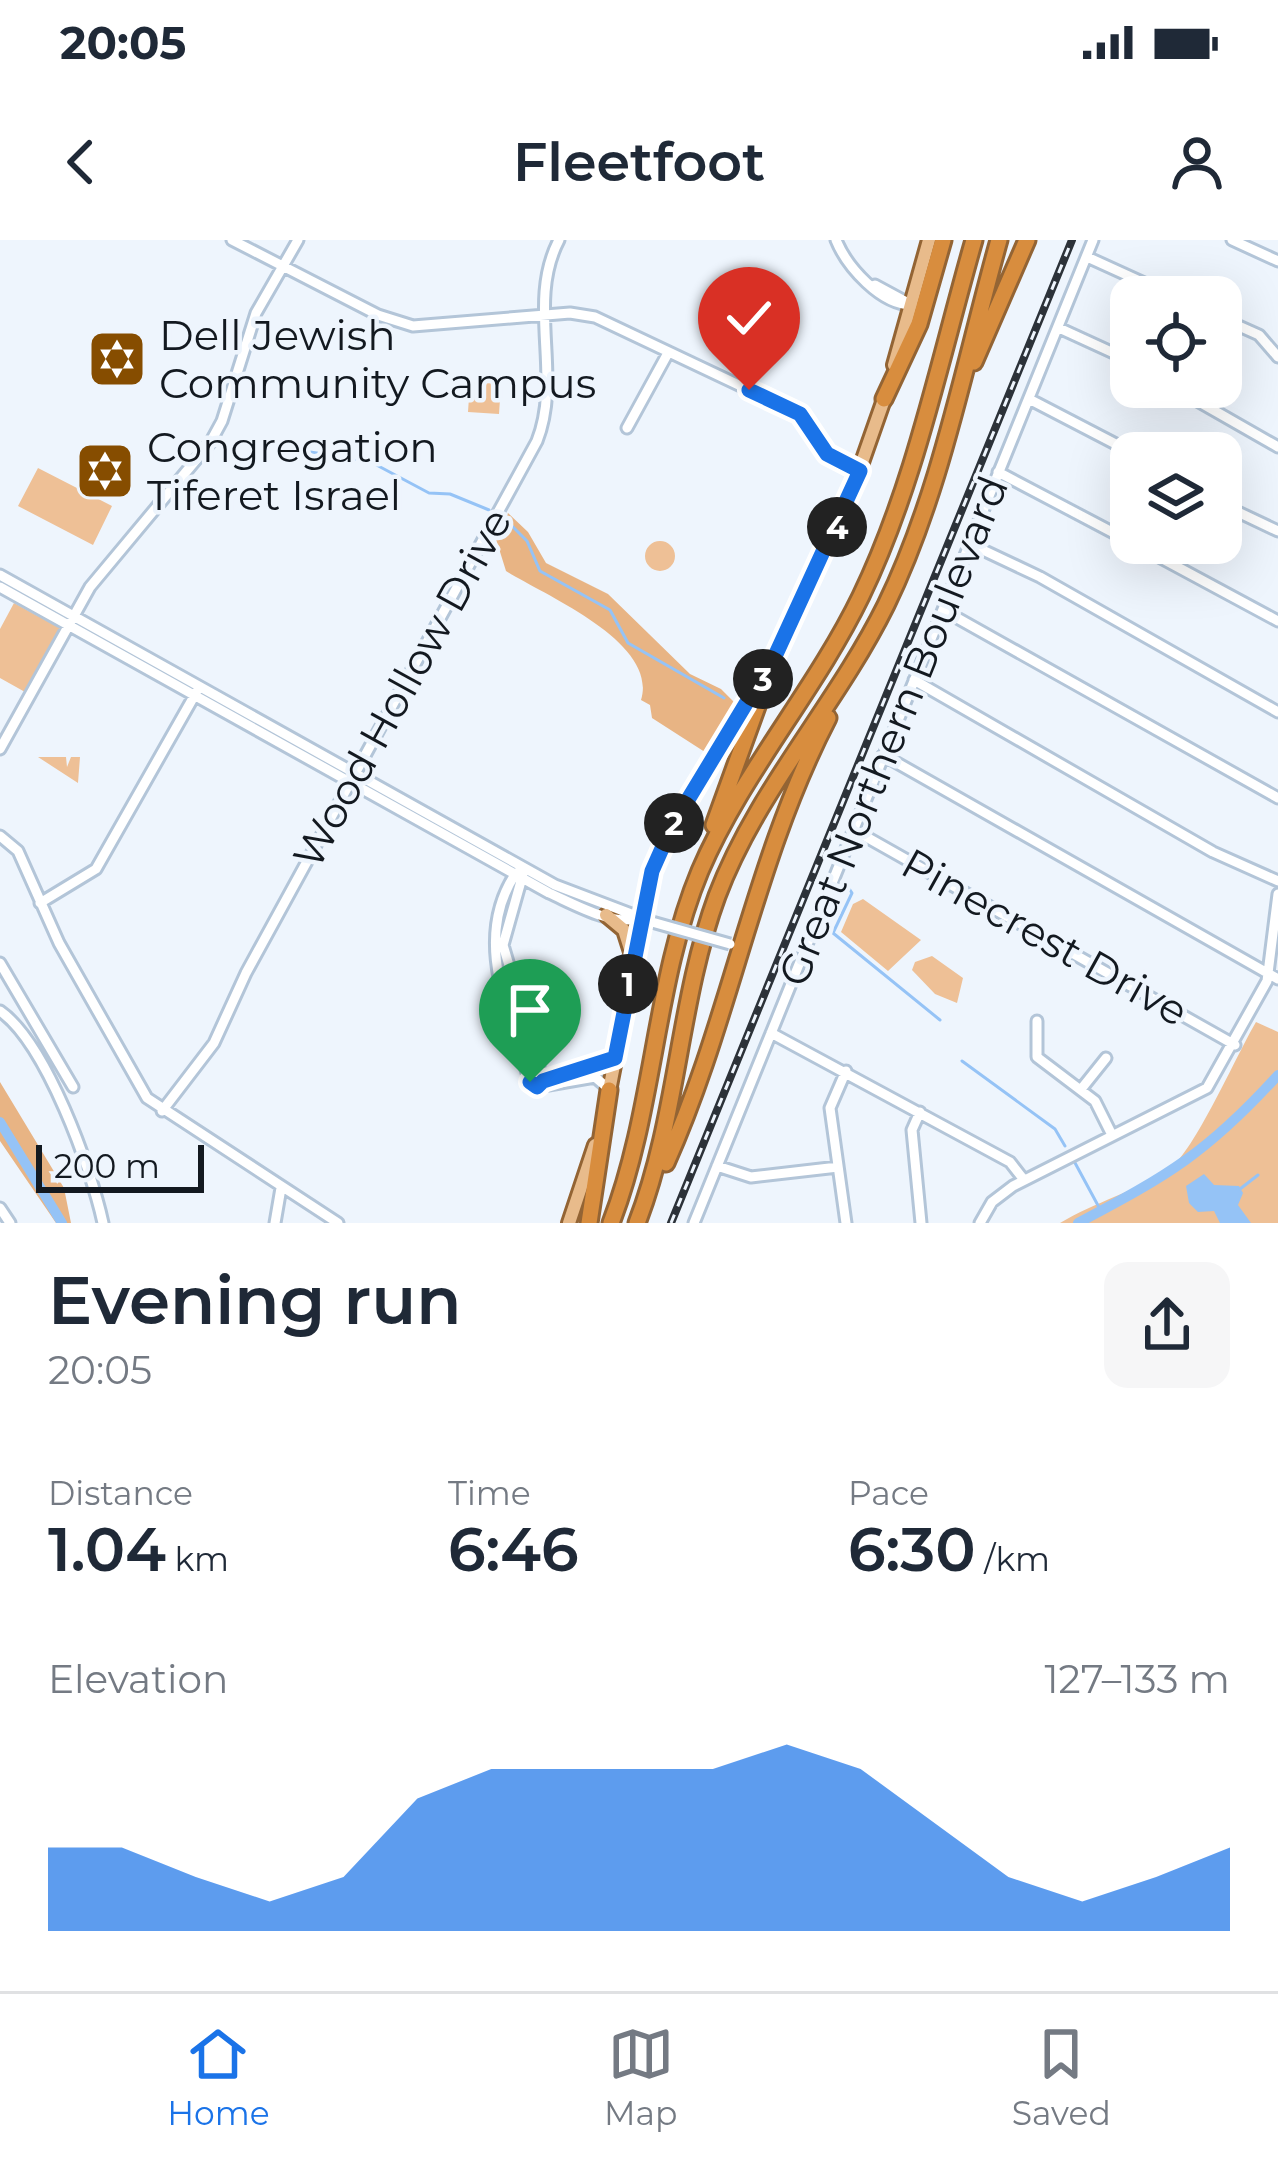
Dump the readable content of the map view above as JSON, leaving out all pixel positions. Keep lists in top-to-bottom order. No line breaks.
{"streets":{"street":["Wood Hollow Drive","Great Northern Boulevard","Pinecrest Drive"]},"crossings":[["Great Northern Boulevard","Pinecrest Drive"]],"places":{"synagogue":["Dell Jewish Community Campus","Congregation Tiferet Israel"]},"scale_bar":"200 m","page":{"status":"20:05","header":"Fleetfoot","pins":["4","3","2","1"],"scale":"200 m","heading":["Evening run","20:05"],"stats":[["Distance","1.04 km"],["Time","6:46"],["Pace","6:30 /km"]],"chart":["Elevation","127–133 m"],"tabs":["Home","Map","Saved"]}}
